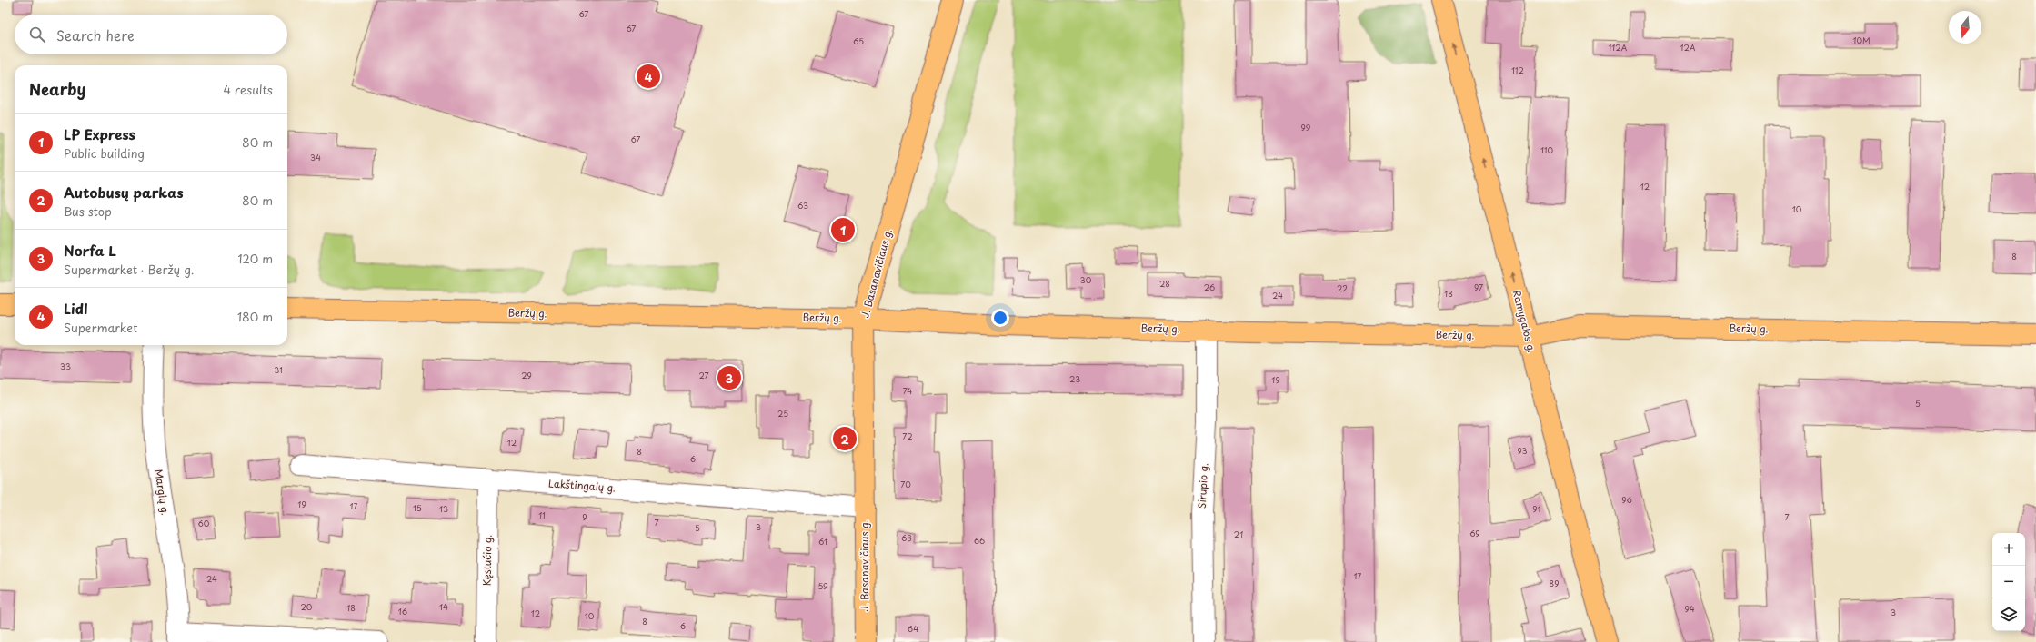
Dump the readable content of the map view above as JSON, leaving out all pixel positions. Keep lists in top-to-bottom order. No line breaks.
{"streets":{"main road":["J. Basanavičiaus g.","Beržų g.","Ramygalos g."],"street":["Lakštingalų g.","Sirupio g.","Margių g.","Kęstučio g."]},"crossings":[["J. Basanavičiaus g.","Beržų g."],["J. Basanavičiaus g.","Lakštingalų g."],["Beržų g.","Ramygalos g."],["Beržų g.","Sirupio g."],["Lakštingalų g.","Kęstučio g."]],"one_way":["Ramygalos g."],"house_numbers":["67","67","10M","65","112A","12A","112","99","67","110","34","12","63","10","8","30","28","26","97","22","18","24","33","31","29","27","23","19","74","5","25","72","12","93","8","6","70","96","19","17","15","13","91","11","9","7","7","60","3","5","69","21","68","66","61","17","24","89","59","20","14","18","94","16","3","12","10","8","6","64"],"north":"bottom","page":{"search":"Search here","pins":["4","1","3","2"],"heading":["Nearby","4 results"],"list":[{"mark":"1","name":"LP Express","note":"Public building","value":"80 m"},{"mark":"2","name":"Autobusų parkas","note":"Bus stop","value":"80 m"},{"mark":"3","name":"Norfa L","note":"Supermarket · Beržų g.","value":"120 m"},{"mark":"4","name":"Lidl","note":"Supermarket","value":"180 m"}],"map_buttons":["+","−"]}}
